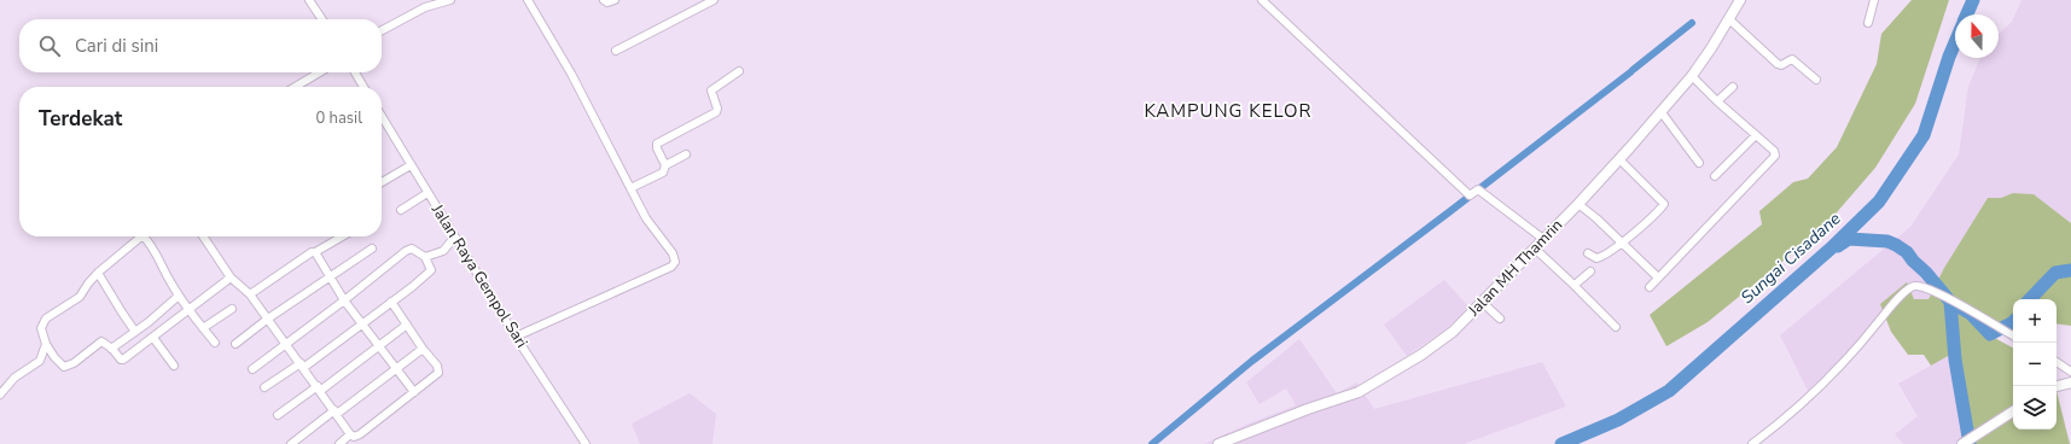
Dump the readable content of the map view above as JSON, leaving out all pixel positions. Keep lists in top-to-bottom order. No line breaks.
{"streets":{"street":["Jalan MH Thamrin","Jalan Raya Gempol Sari"]},"districts":["KAMPUNG KELOR"],"water":["Sungai Cisadane"],"north":"top","page":{"search":"Cari di sini","heading":["Terdekat","0 hasil"],"map_buttons":["+","−"]}}
